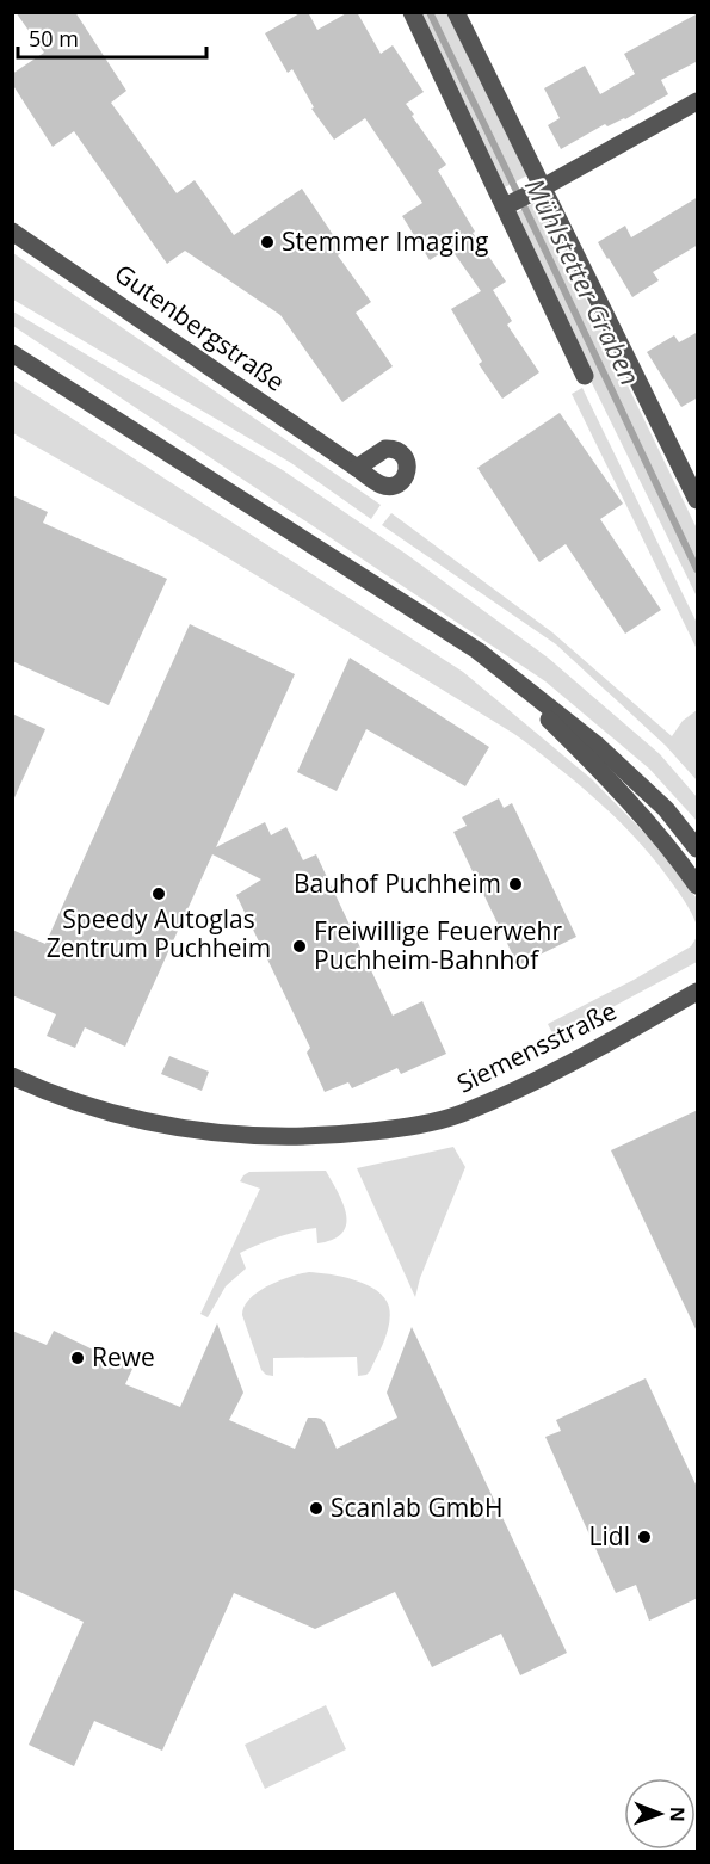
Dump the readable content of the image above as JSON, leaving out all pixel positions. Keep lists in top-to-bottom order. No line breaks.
{"streets":{"street":["Gutenbergstraße","Siemensstraße"]},"water":["Mühlstetter Graben"],"places":["Stemmer Imaging","Bauhof Puchheim","Speedy Autoglas Zentrum Puchheim","Freiwillige Feuerwehr Puchheim-Bahnhof","Rewe","Scanlab GmbH","Lidl"],"scale_bar":"50 m","north":"right"}
